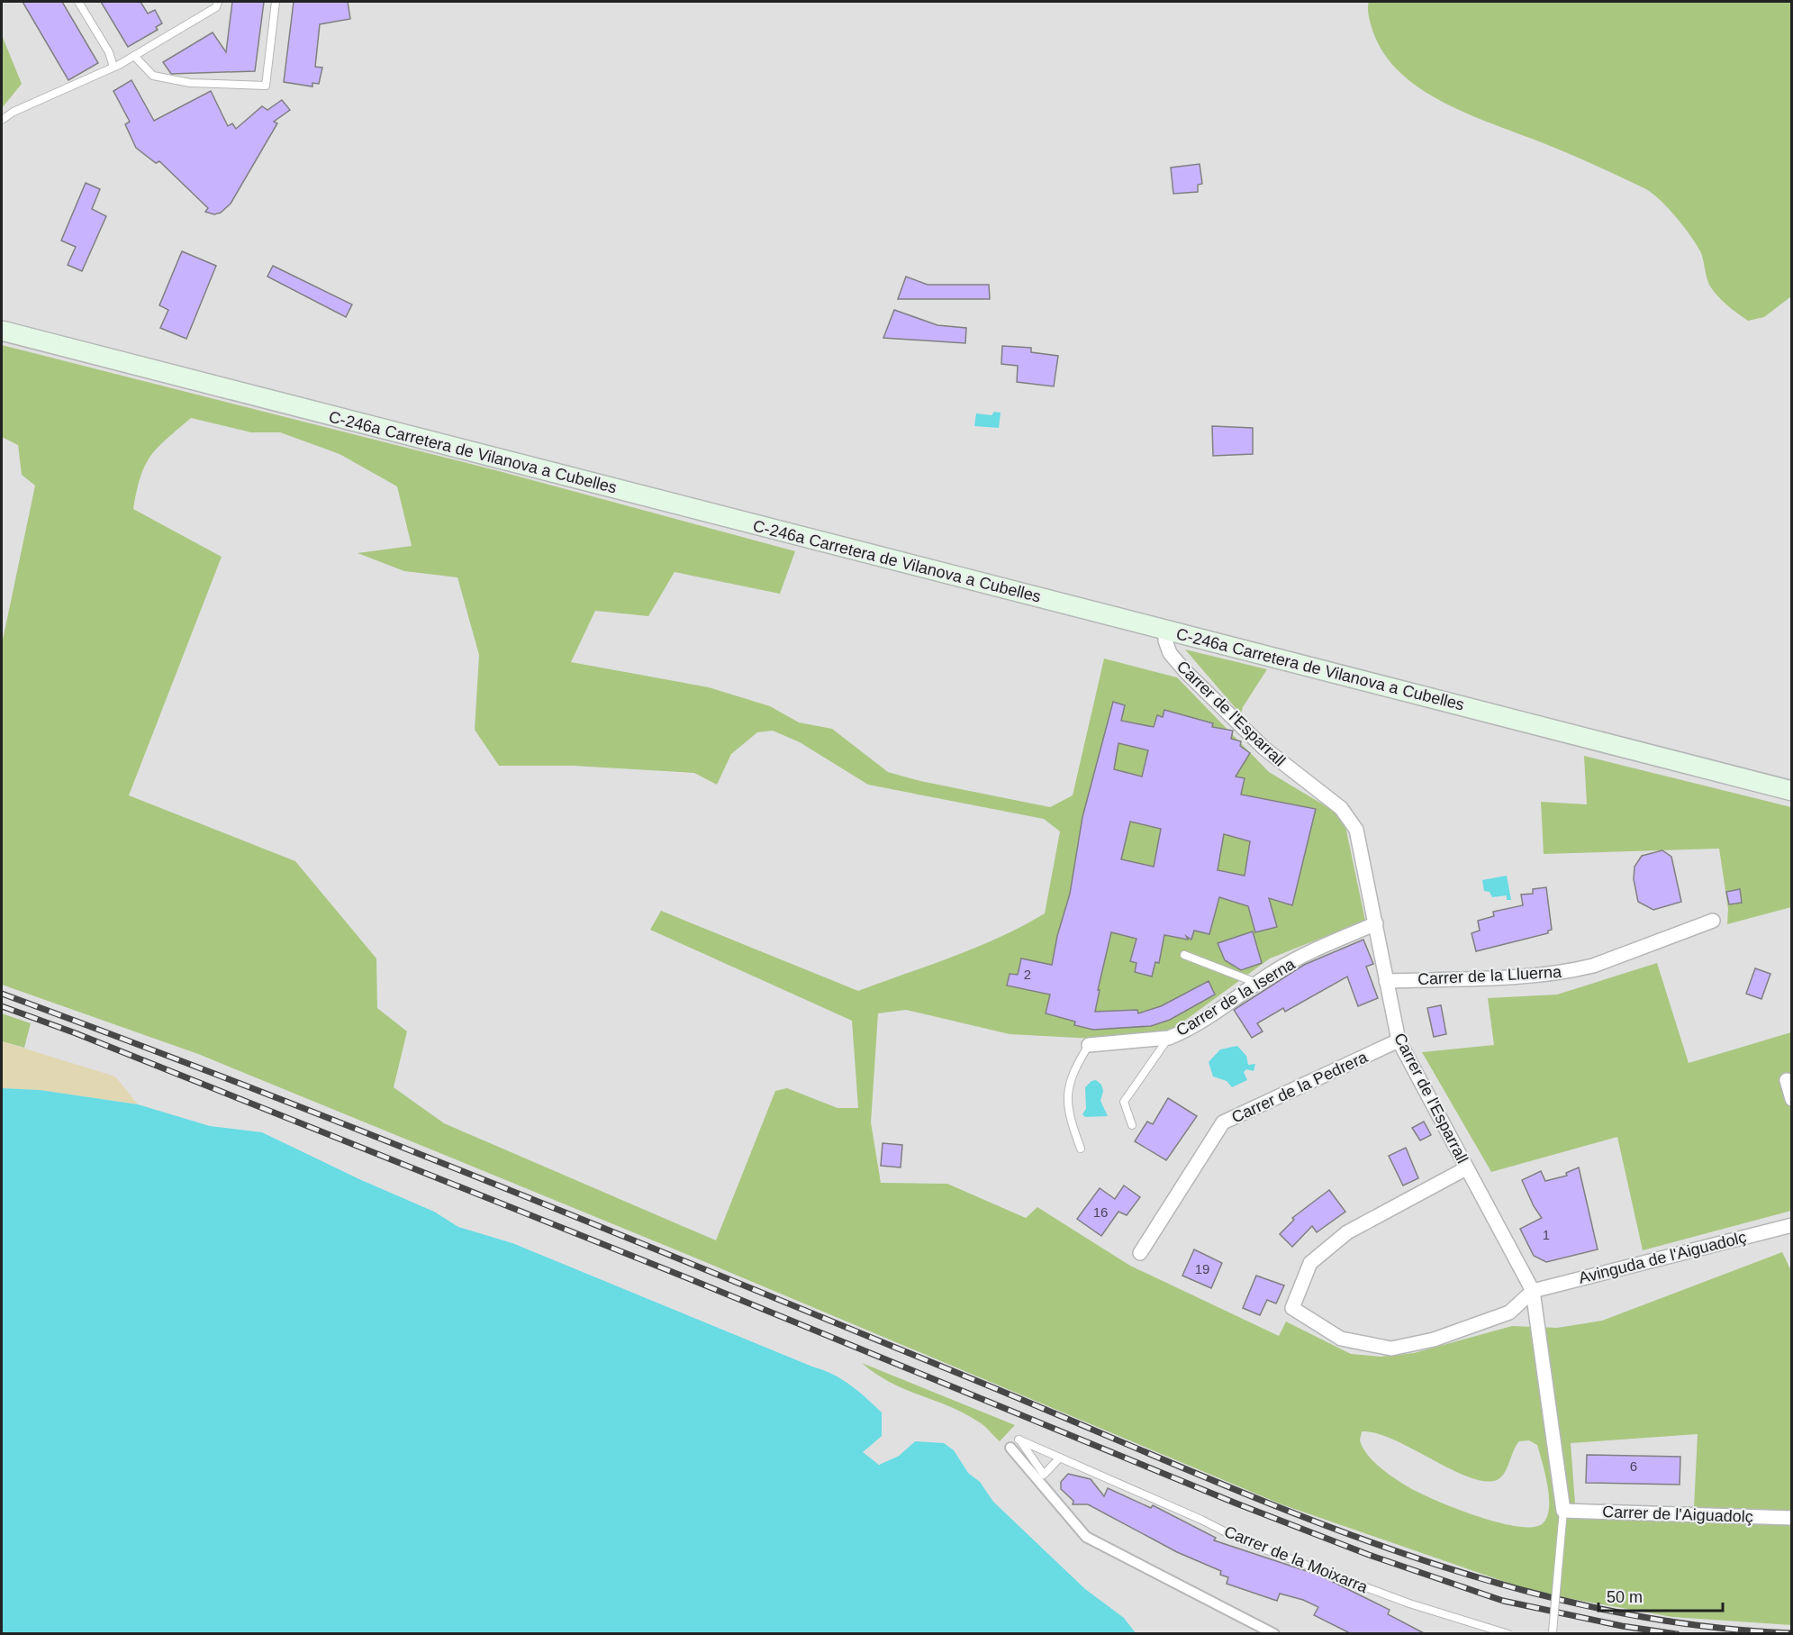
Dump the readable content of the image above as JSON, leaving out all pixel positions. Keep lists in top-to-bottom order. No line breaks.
{"streets":{"main road":["C-246a Carretera de Vilanova a Cubelles"],"street":["Carrer de l'Esparrall","Carrer de la Lluerna","Carrer de la Iserna","Carrer de la Pedrera","Avinguda de l'Aiguadolç","Carrer de l'Aiguadolç"],"lane":["Carrer de la Moixarra"]},"crossings":[["C-246a Carretera de Vilanova a Cubelles","Carrer de l'Esparrall"],["Carrer de l'Esparrall","Carrer de la Lluerna"],["Carrer de l'Esparrall","Carrer de la Iserna"],["Carrer de l'Esparrall","Carrer de la Pedrera"],["Carrer de l'Esparrall","Avinguda de l'Aiguadolç"],["Carrer de l'Esparrall","Carrer de l'Aiguadolç"]],"house_numbers":["2","16","1","19","6"],"scale_bar":"50 m"}
